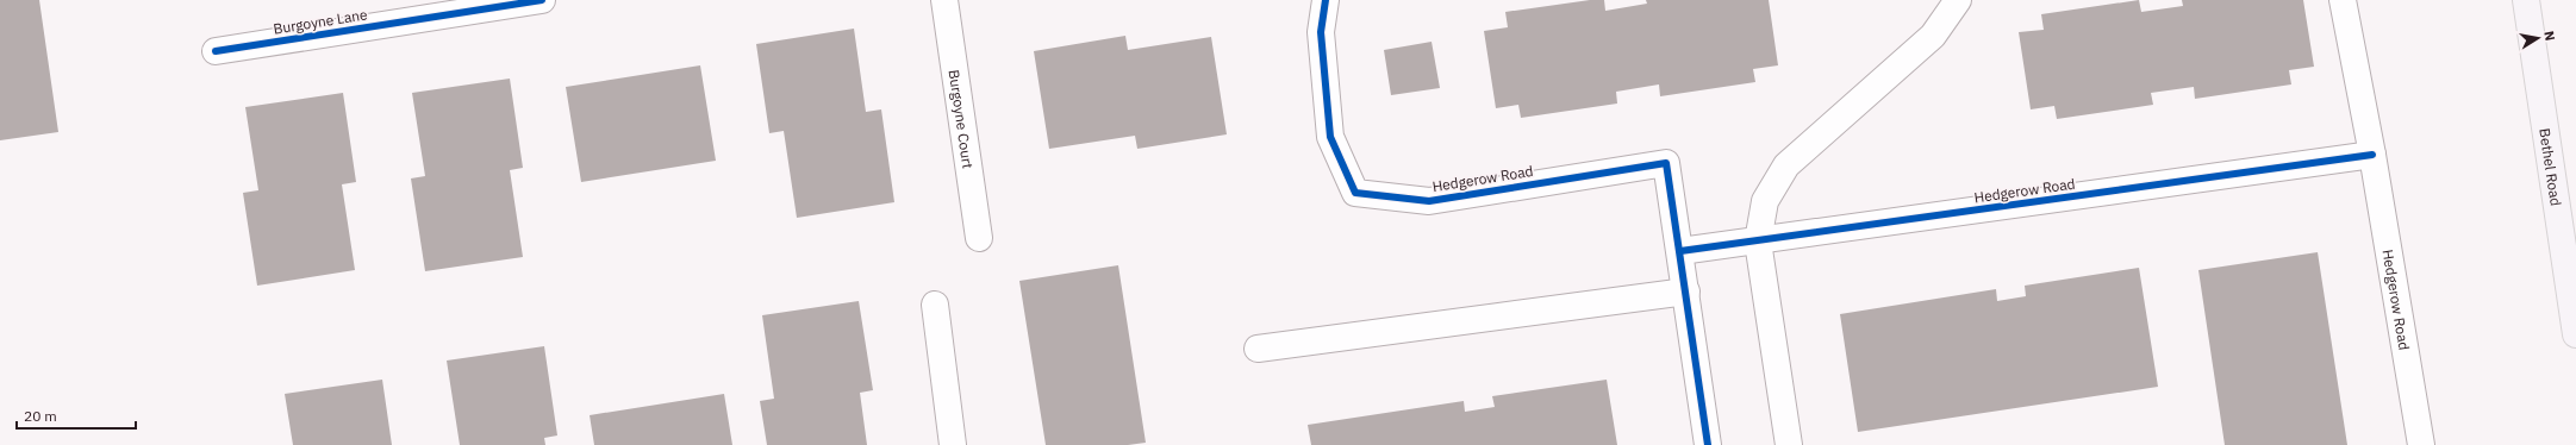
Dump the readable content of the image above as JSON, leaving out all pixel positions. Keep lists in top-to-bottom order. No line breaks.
{"streets":{"main road":["Bethel Road"],"street":["Burgoyne Lane","Burgoyne Court","Hedgerow Road"]},"scale_bar":"20 m","north":"right"}
